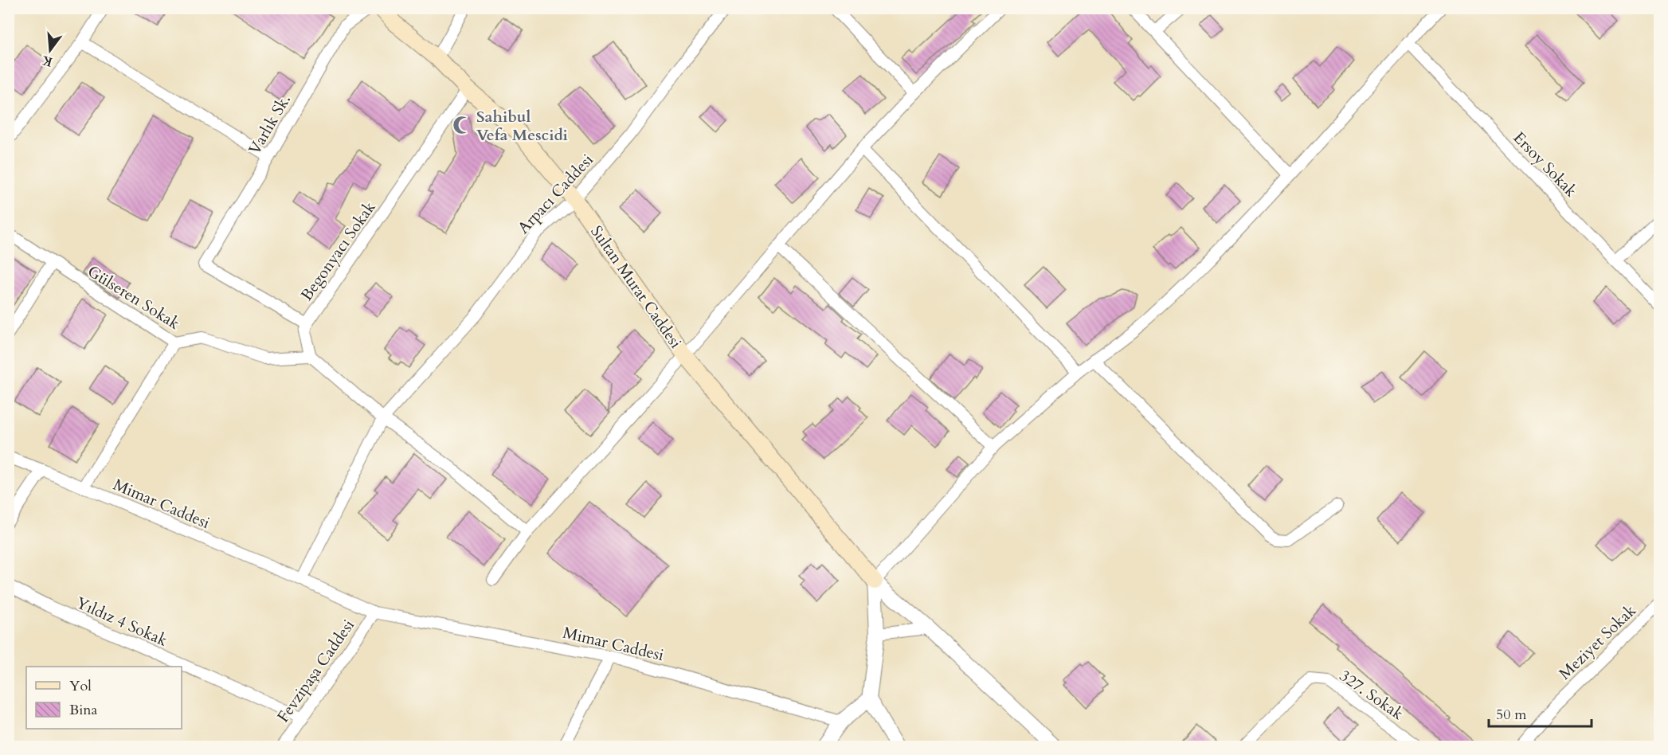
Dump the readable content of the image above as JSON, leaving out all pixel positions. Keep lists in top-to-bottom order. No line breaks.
{"streets":{"main road":["Sultan Murat Caddesi"],"street":["Varlık Sk.","Ersoy Sokak","Arpacı Caddesi","Begonyacı Sokak","Gülseren Sokak","Mimar Caddesi","Yıldız 4 Sokak","Meziyet Sokak","Fevzipaşa Caddesi","327. Sokak"]},"crossings":[["Varlık Sk.","Begonyacı Sokak"],["Arpacı Caddesi","Sultan Murat Caddesi"],["Arpacı Caddesi","Mimar Caddesi"],["Begonyacı Sokak","Sultan Murat Caddesi"],["Begonyacı Sokak","Gülseren Sokak"],["Mimar Caddesi","Fevzipaşa Caddesi"],["Yıldız 4 Sokak","Fevzipaşa Caddesi"]],"places":{"mosque":["Sahibul Vefa Mescidi"]},"legend":["Yol","Bina"],"scale_bar":"50 m","north":"bottom"}
